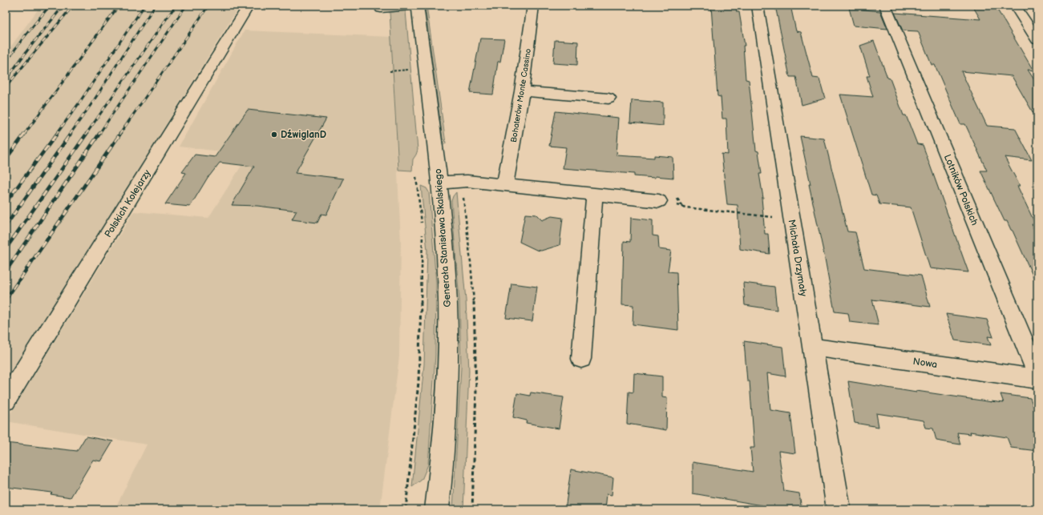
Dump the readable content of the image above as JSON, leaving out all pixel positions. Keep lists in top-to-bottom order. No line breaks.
{"streets":{"street":["Bohaterów Monte Cassino","Lotników Polskich","Polskich Kolejarzy","Generała Stanisława Skalskiego","Michała Drzymały","Nowa"]},"crossings":[["Michała Drzymały","Nowa"]],"places":["DźwiglanD"]}
